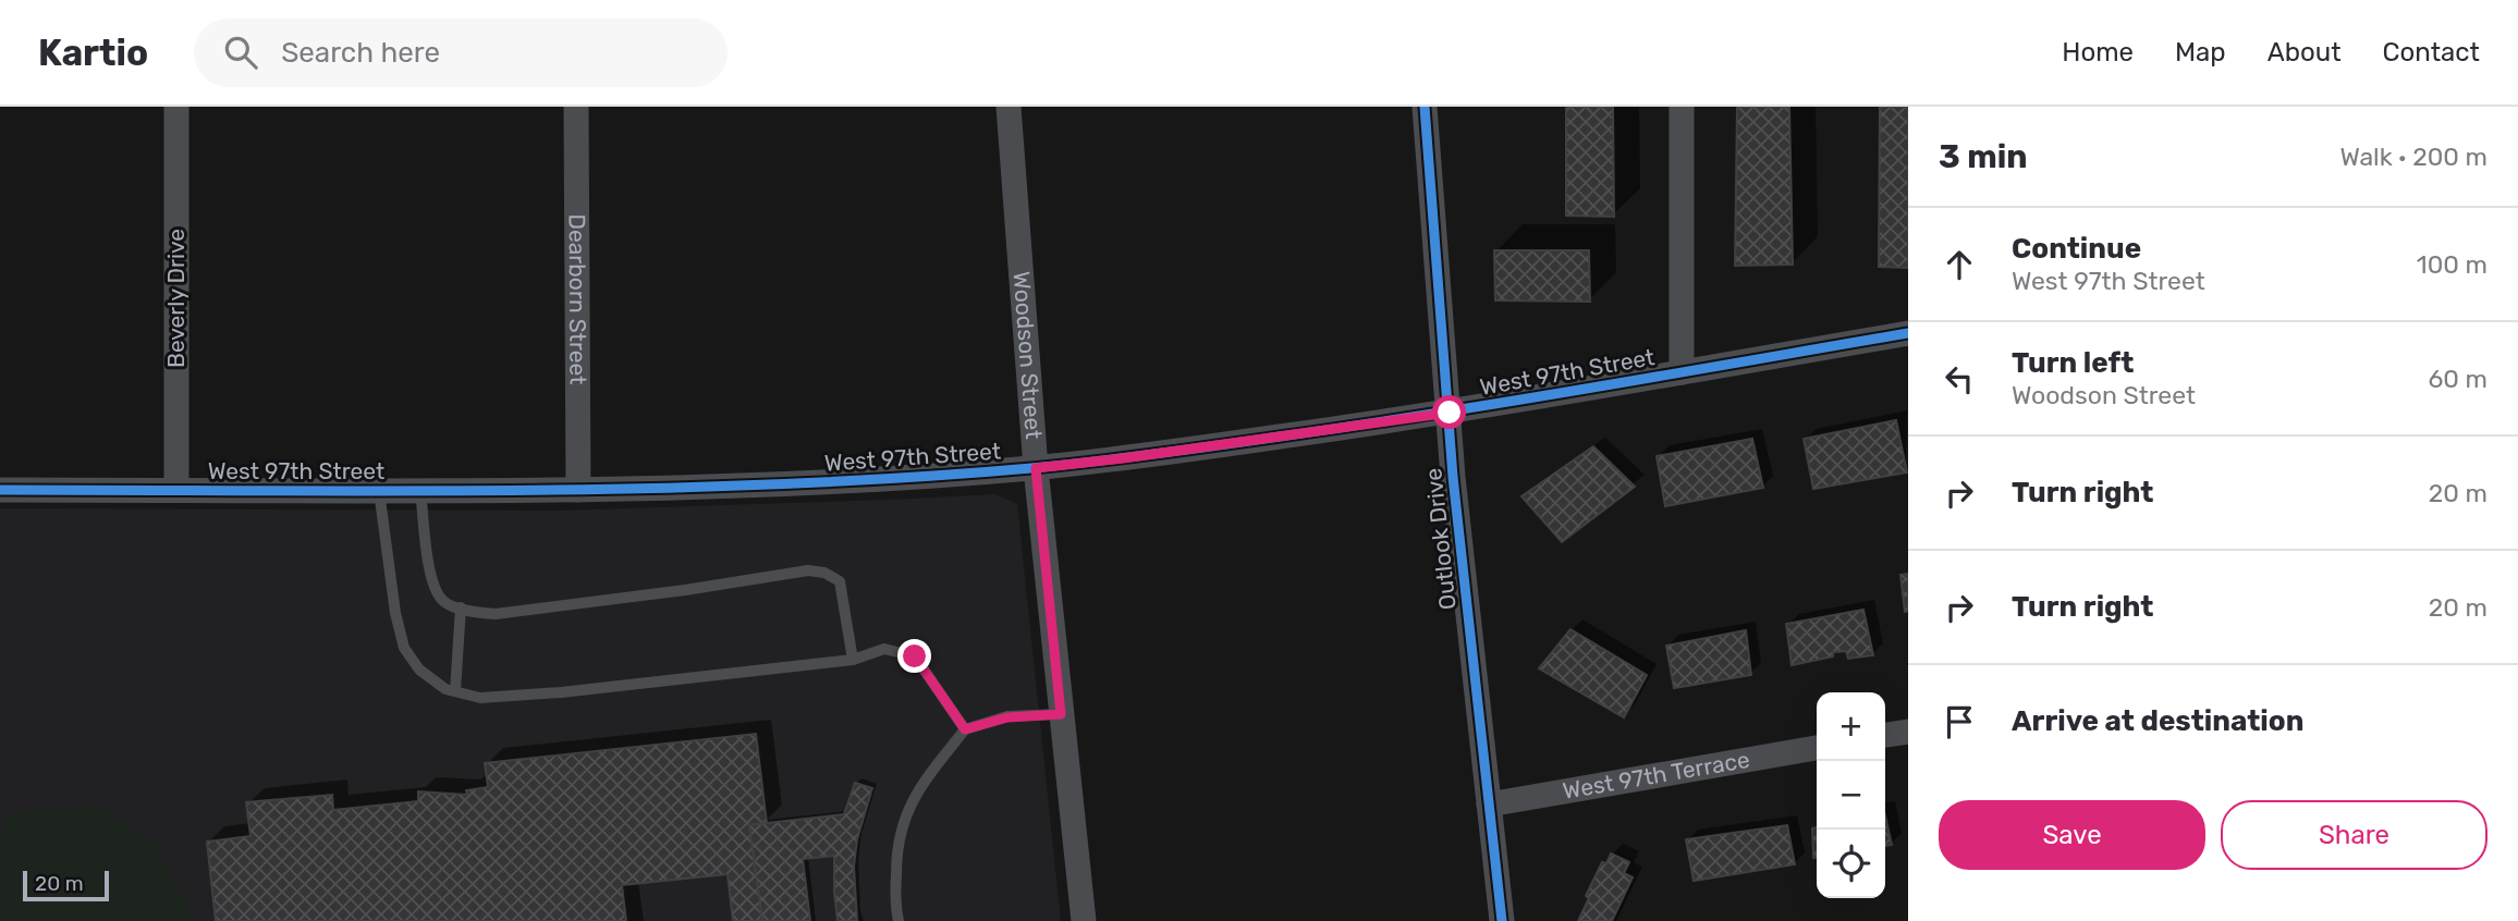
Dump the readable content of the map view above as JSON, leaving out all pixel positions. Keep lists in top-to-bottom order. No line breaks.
{"streets":{"street":["Beverly Drive","Dearborn Street","Woodson Street","West 97th Street","Outlook Drive","West 97th Terrace"]},"crossings":[["Beverly Drive","West 97th Street"],["Dearborn Street","West 97th Street"],["Woodson Street","West 97th Street"],["West 97th Street","Outlook Drive"],["Outlook Drive","West 97th Terrace"]],"scale_bar":"20 m","page":{"header":"Kartio","search":"Search here","nav":["Home","Map","About","Contact"],"heading":["3 min","Walk · 200 m"],"list":[["Continue","West 97th Street","100 m"],["Turn left","Woodson Street","60 m"],["Turn right","20 m"],["Turn right","20 m"],"Arrive at destination"],"map_buttons":["+","−"],"buttons":["Save","Share"],"scale":"20 m"}}
